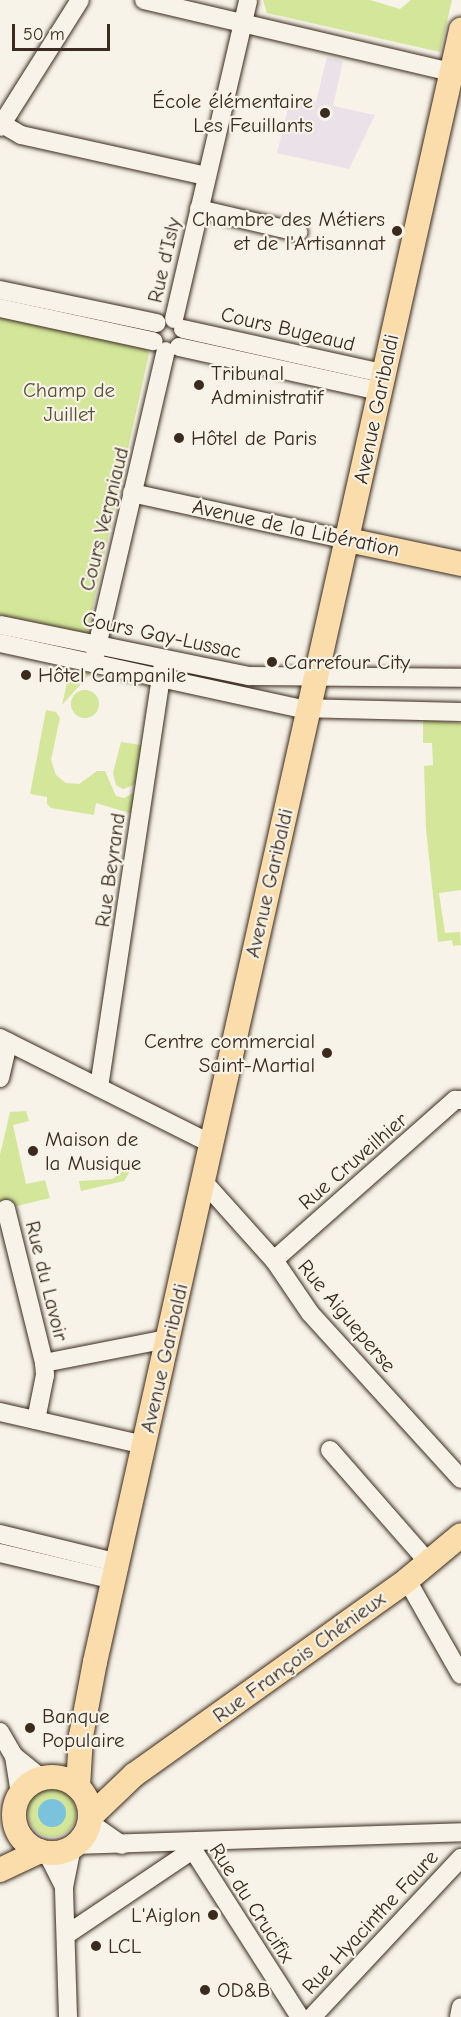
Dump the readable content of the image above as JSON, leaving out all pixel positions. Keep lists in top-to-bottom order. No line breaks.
{"streets":{"main road":["Avenue Garibaldi","Avenue de la Libération","Rue François Chénieux"],"street":["Rue d'Isly","Cours Bugeaud","Cours Vergniaud","Cours Gay-Lussac","Rue Beyrand","Rue Cruveilhier","Rue du Lavoir","Rue Aigueperse","Rue du Crucifix","Rue Hyacinthe Faure"]},"crossings":[["Rue d'Isly","Cours Bugeaud"],["Rue d'Isly","Cours Vergniaud"],["Cours Bugeaud","Avenue Garibaldi"],["Cours Bugeaud","Cours Vergniaud"],["Avenue Garibaldi","Avenue de la Libération"],["Avenue Garibaldi","Cours Gay-Lussac"],["Avenue Garibaldi","Rue du Lavoir"],["Avenue Garibaldi","Rue Aigueperse"],["Avenue Garibaldi","Rue François Chénieux"],["Cours Vergniaud","Avenue de la Libération"],["Cours Vergniaud","Cours Gay-Lussac"],["Cours Gay-Lussac","Rue Beyrand"],["Rue Cruveilhier","Rue Aigueperse"]],"parks":["Champ de Juillet"],"places":["École élémentaire Les Feuillants","Chambre des Métiers et de l'Artisannat","Tribunal Administratif","Hôtel de Paris","Carrefour City","Hôtel Campanile","Centre commercial Saint-Martial","Maison de la Musique","Banque Populaire","L'Aiglon","LCL","OD&B"],"scale_bar":"50 m"}
